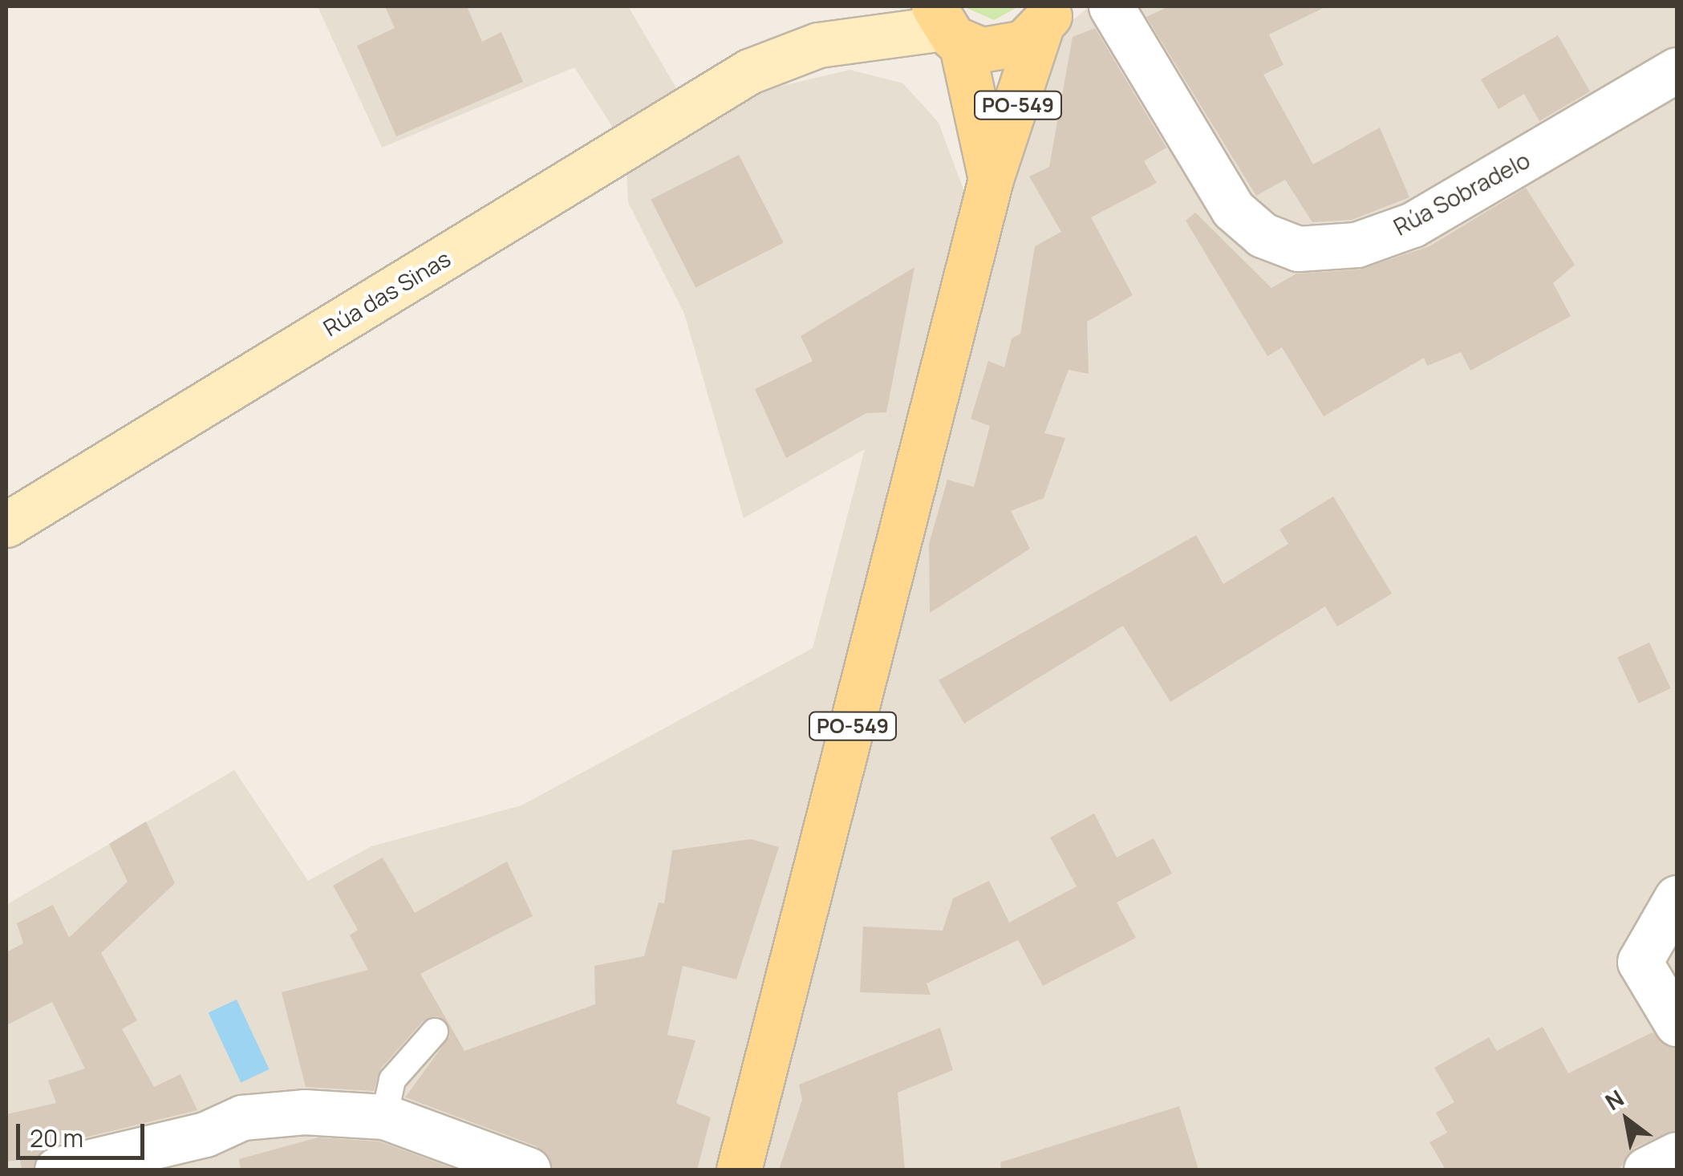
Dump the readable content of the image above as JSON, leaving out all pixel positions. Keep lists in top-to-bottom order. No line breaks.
{"streets":{"main road":["PO-549"],"street":["Rúa Sobradelo","Rúa das Sinas"]},"crossings":[["PO-549","Rúa das Sinas"]],"scale_bar":"20 m","north":"top left"}
